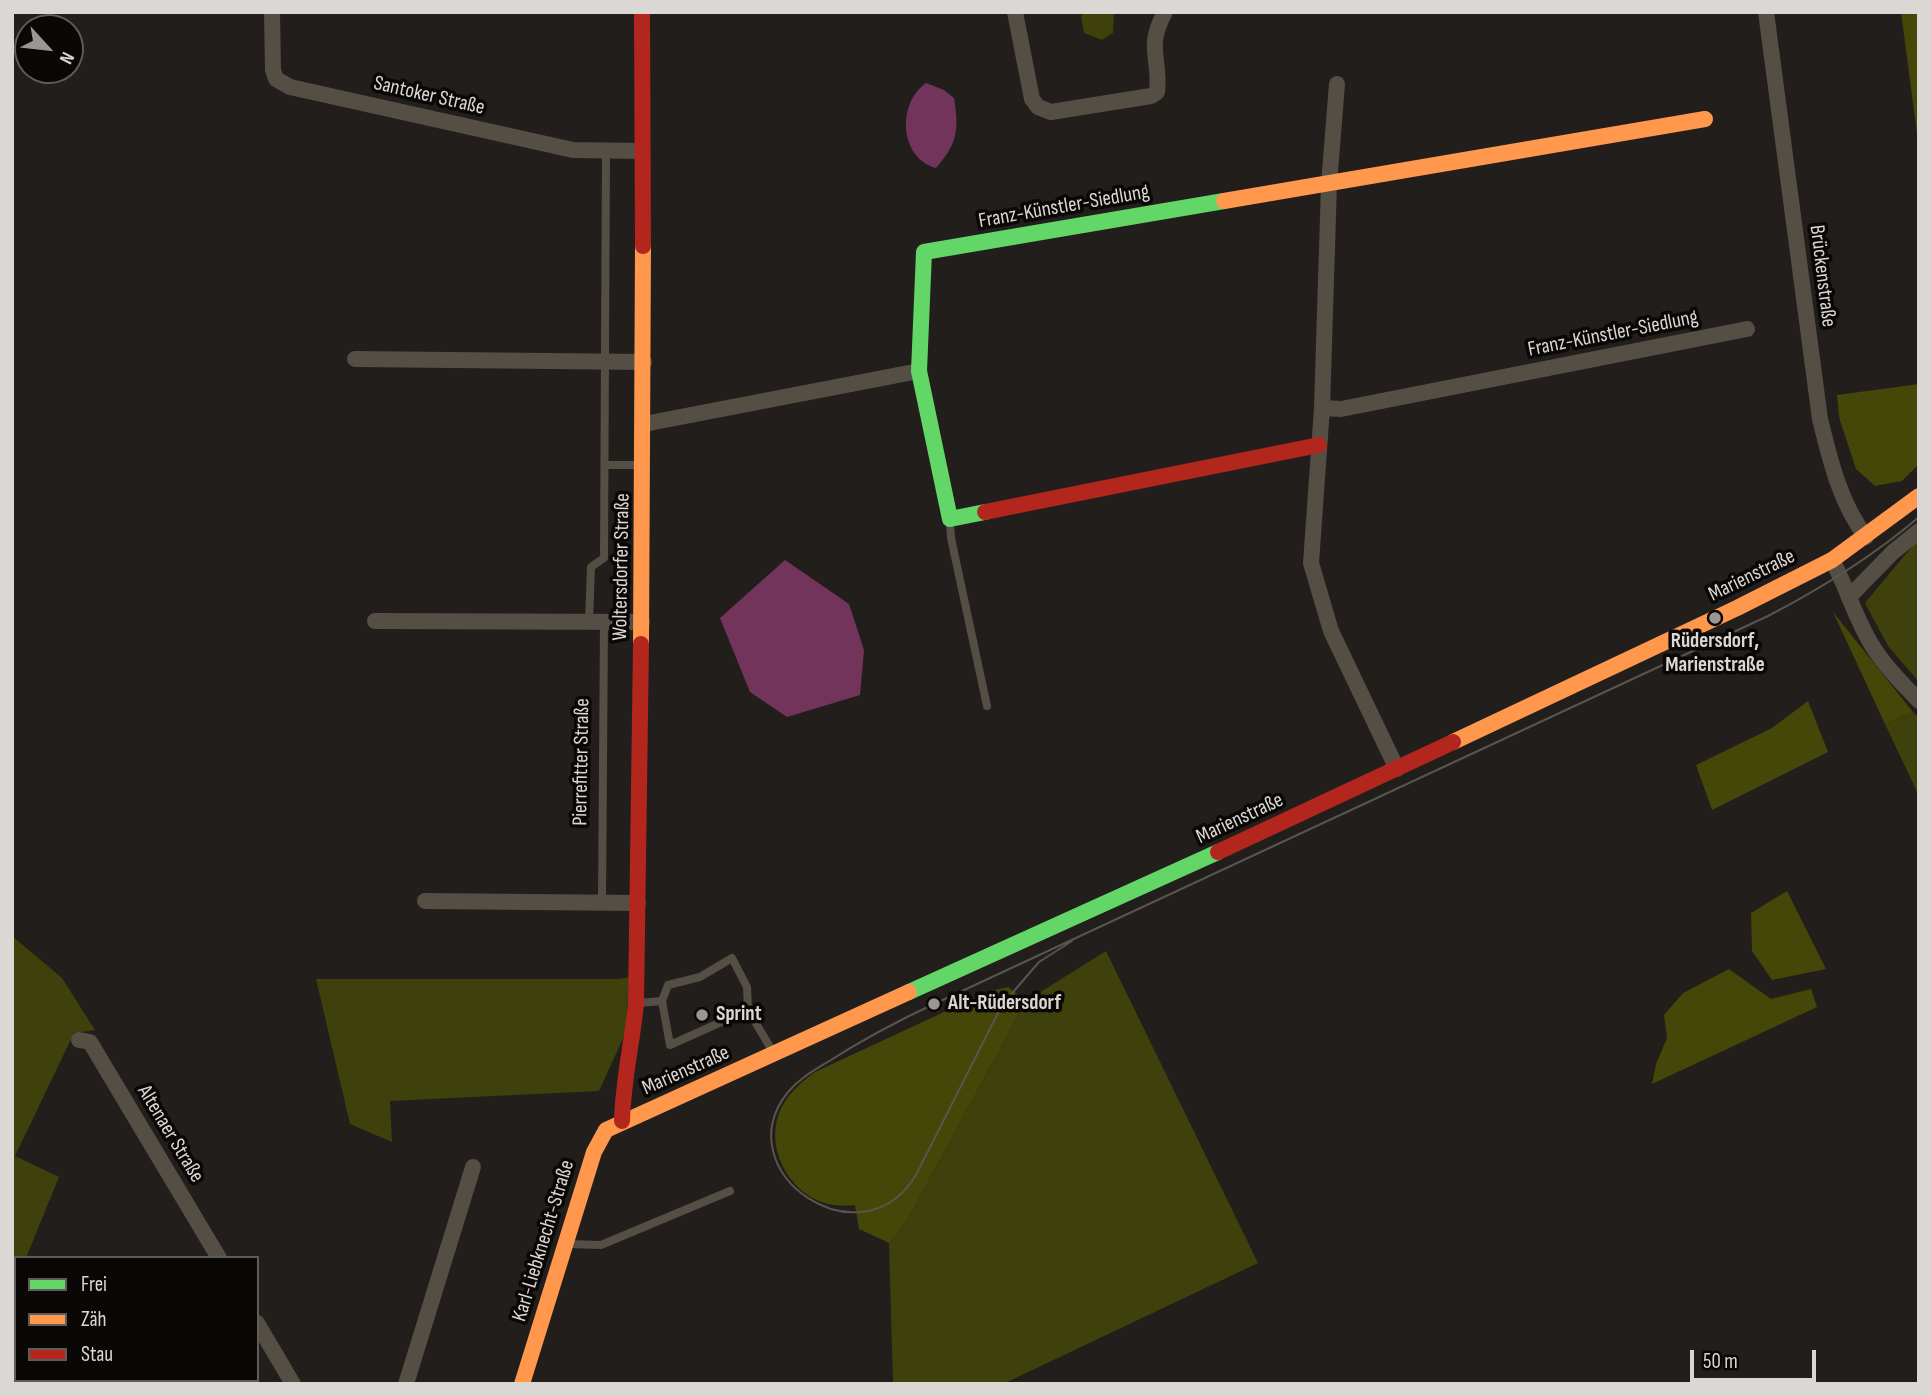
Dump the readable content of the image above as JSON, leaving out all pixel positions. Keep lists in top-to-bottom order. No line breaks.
{"streets":{"street":["Santoker Straße","Franz-Künstler-Siedlung","Brückenstraße","Woltersdorfer Straße","Marienstraße","Altenaer Straße","Karl-Liebknecht-Straße"],"lane":["Pierrefitter Straße"]},"crossings":[["Santoker Straße","Woltersdorfer Straße"],["Brückenstraße","Marienstraße"],["Woltersdorfer Straße","Marienstraße"],["Woltersdorfer Straße","Karl-Liebknecht-Straße"],["Marienstraße","Karl-Liebknecht-Straße"]],"places":["Rüdersdorf, Marienstraße","Alt-Rüdersdorf","Sprint"],"legend":["Frei","Zäh","Stau"],"scale_bar":"50 m","north":"bottom right"}
